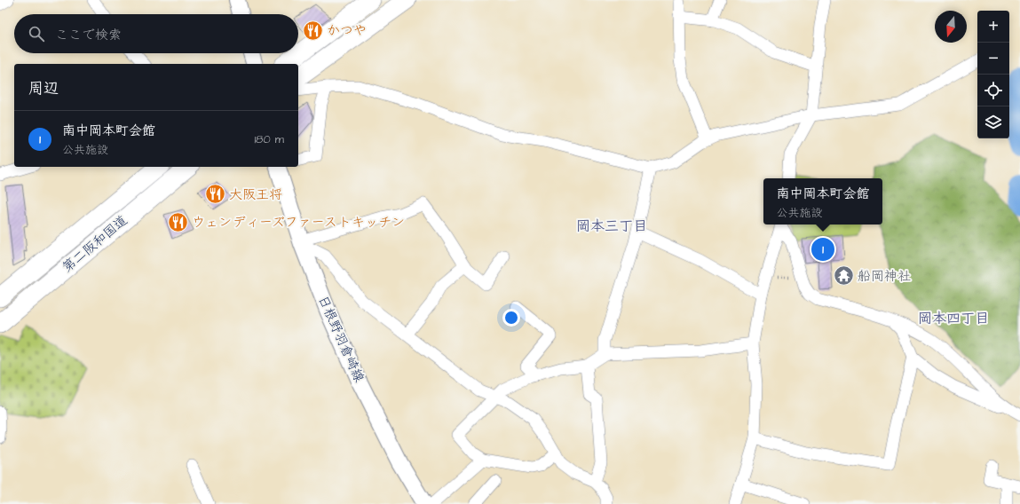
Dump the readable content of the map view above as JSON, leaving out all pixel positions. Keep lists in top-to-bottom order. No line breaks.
{"streets":{"highway":["第二阪和国道"],"main road":["日根野羽倉崎線"]},"districts":["岡本三丁目","岡本四丁目"],"places":{"restaurant":["かつや","大阪王将","ウェンディーズファーストキッチン"],"temple":["船岡神社"]},"north":"bottom","page":{"map_buttons":["+","−"],"search":"ここで検索","heading":"周辺","list":[{"mark":"1","name":"南中岡本町会館","note":"公共施設","value":"180 m"}],"popup":["南中岡本町会館","公共施設"],"pins":"1"}}
